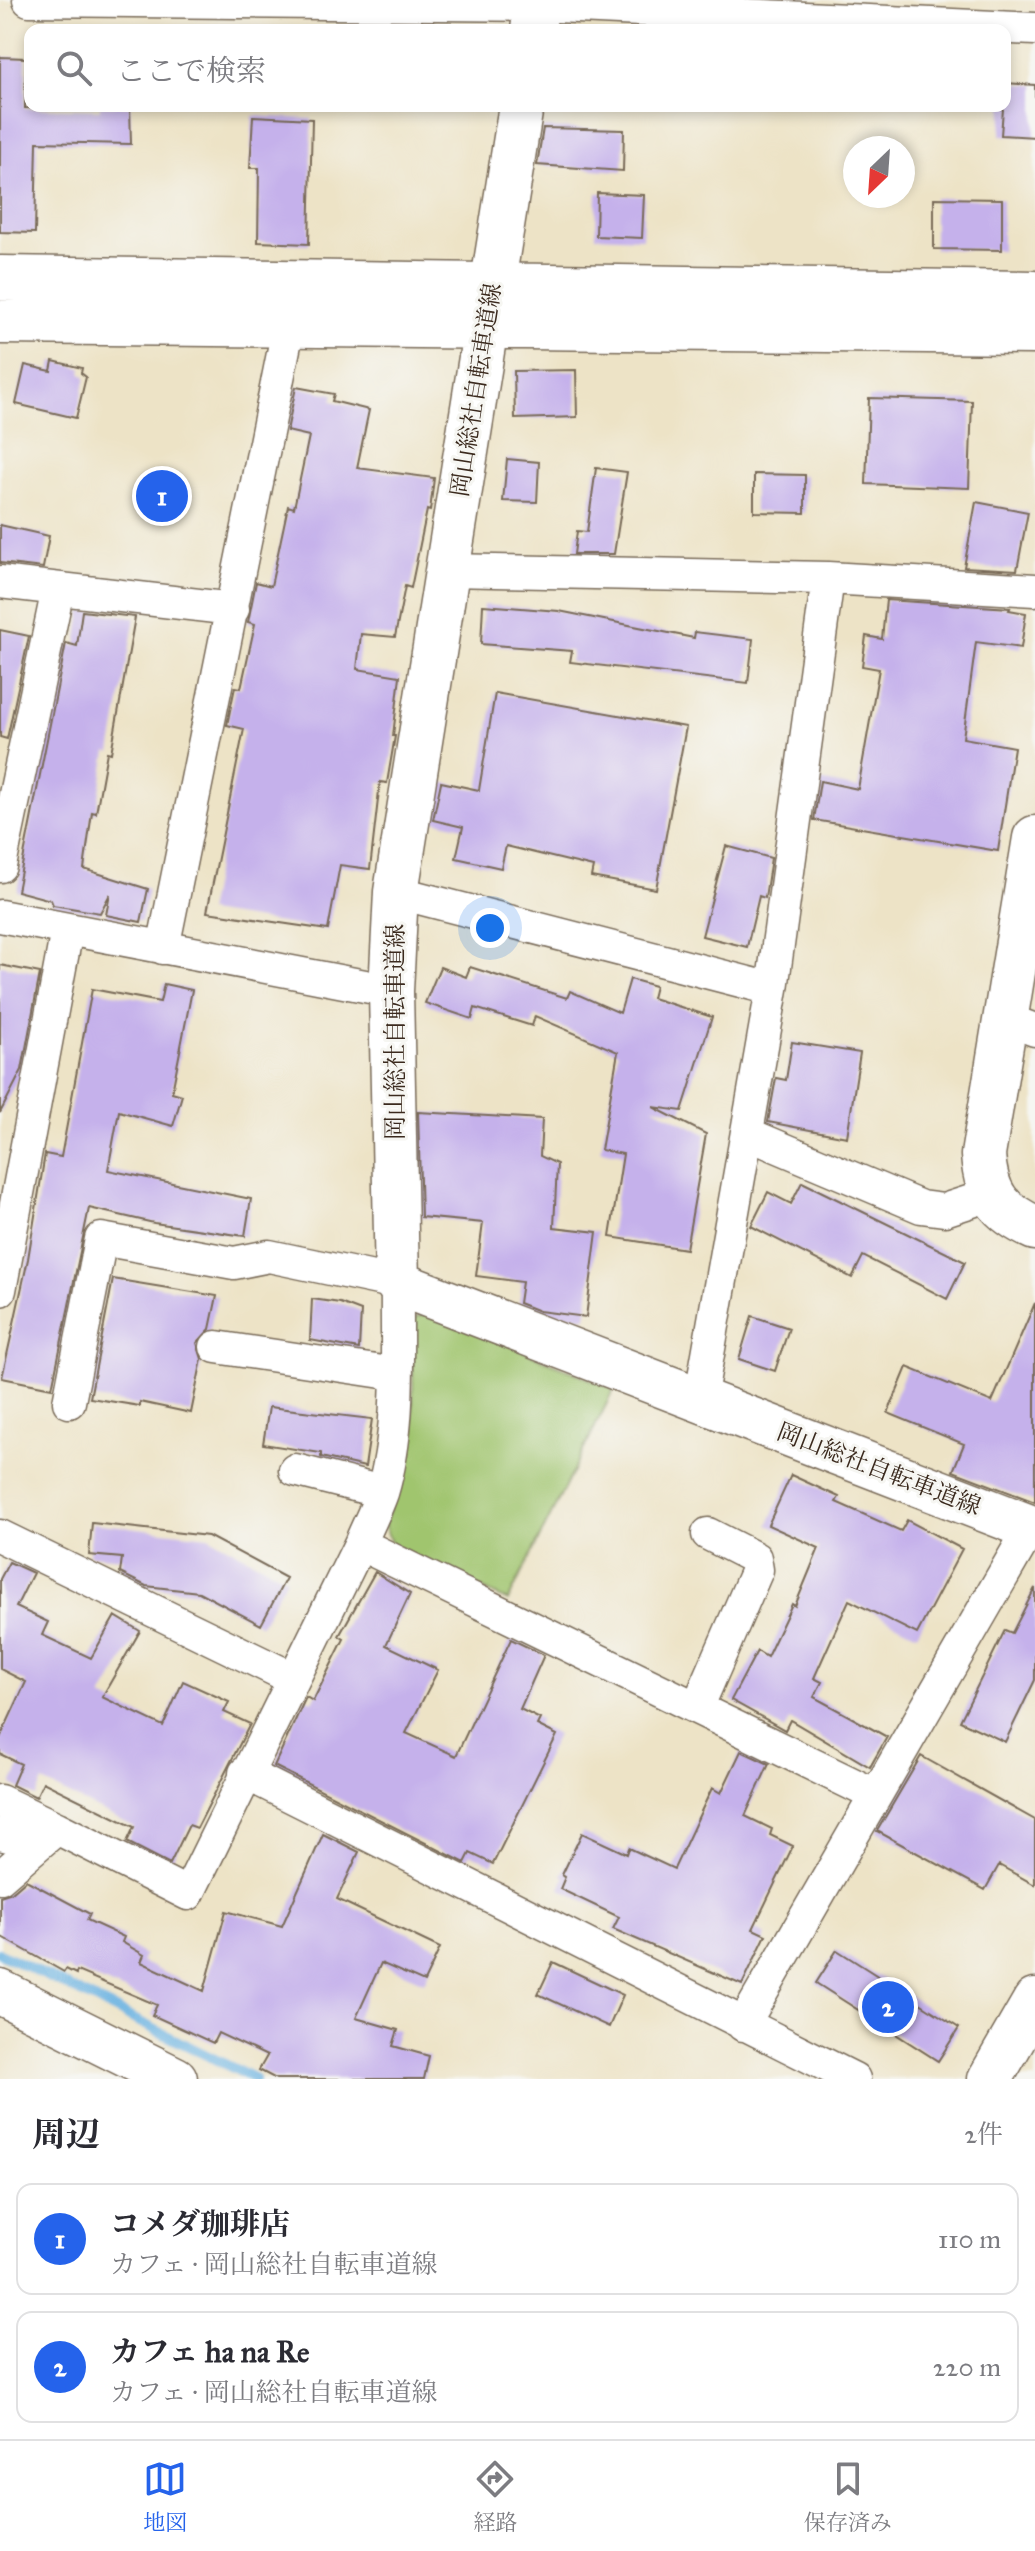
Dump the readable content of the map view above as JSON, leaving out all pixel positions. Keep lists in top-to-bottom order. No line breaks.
{"streets":{"street":["岡山総社自転車道線"]},"north":"bottom left","page":{"search":"ここで検索","pins":["1","2"],"heading":["周辺","2件"],"list":[{"mark":"1","name":"コメダ珈琲店","note":"カフェ · 岡山総社自転車道線","value":"110 m"},{"mark":"2","name":"カフェ ha na Re","note":"カフェ · 岡山総社自転車道線","value":"220 m"}],"nav":["地図","経路","保存済み"]}}
